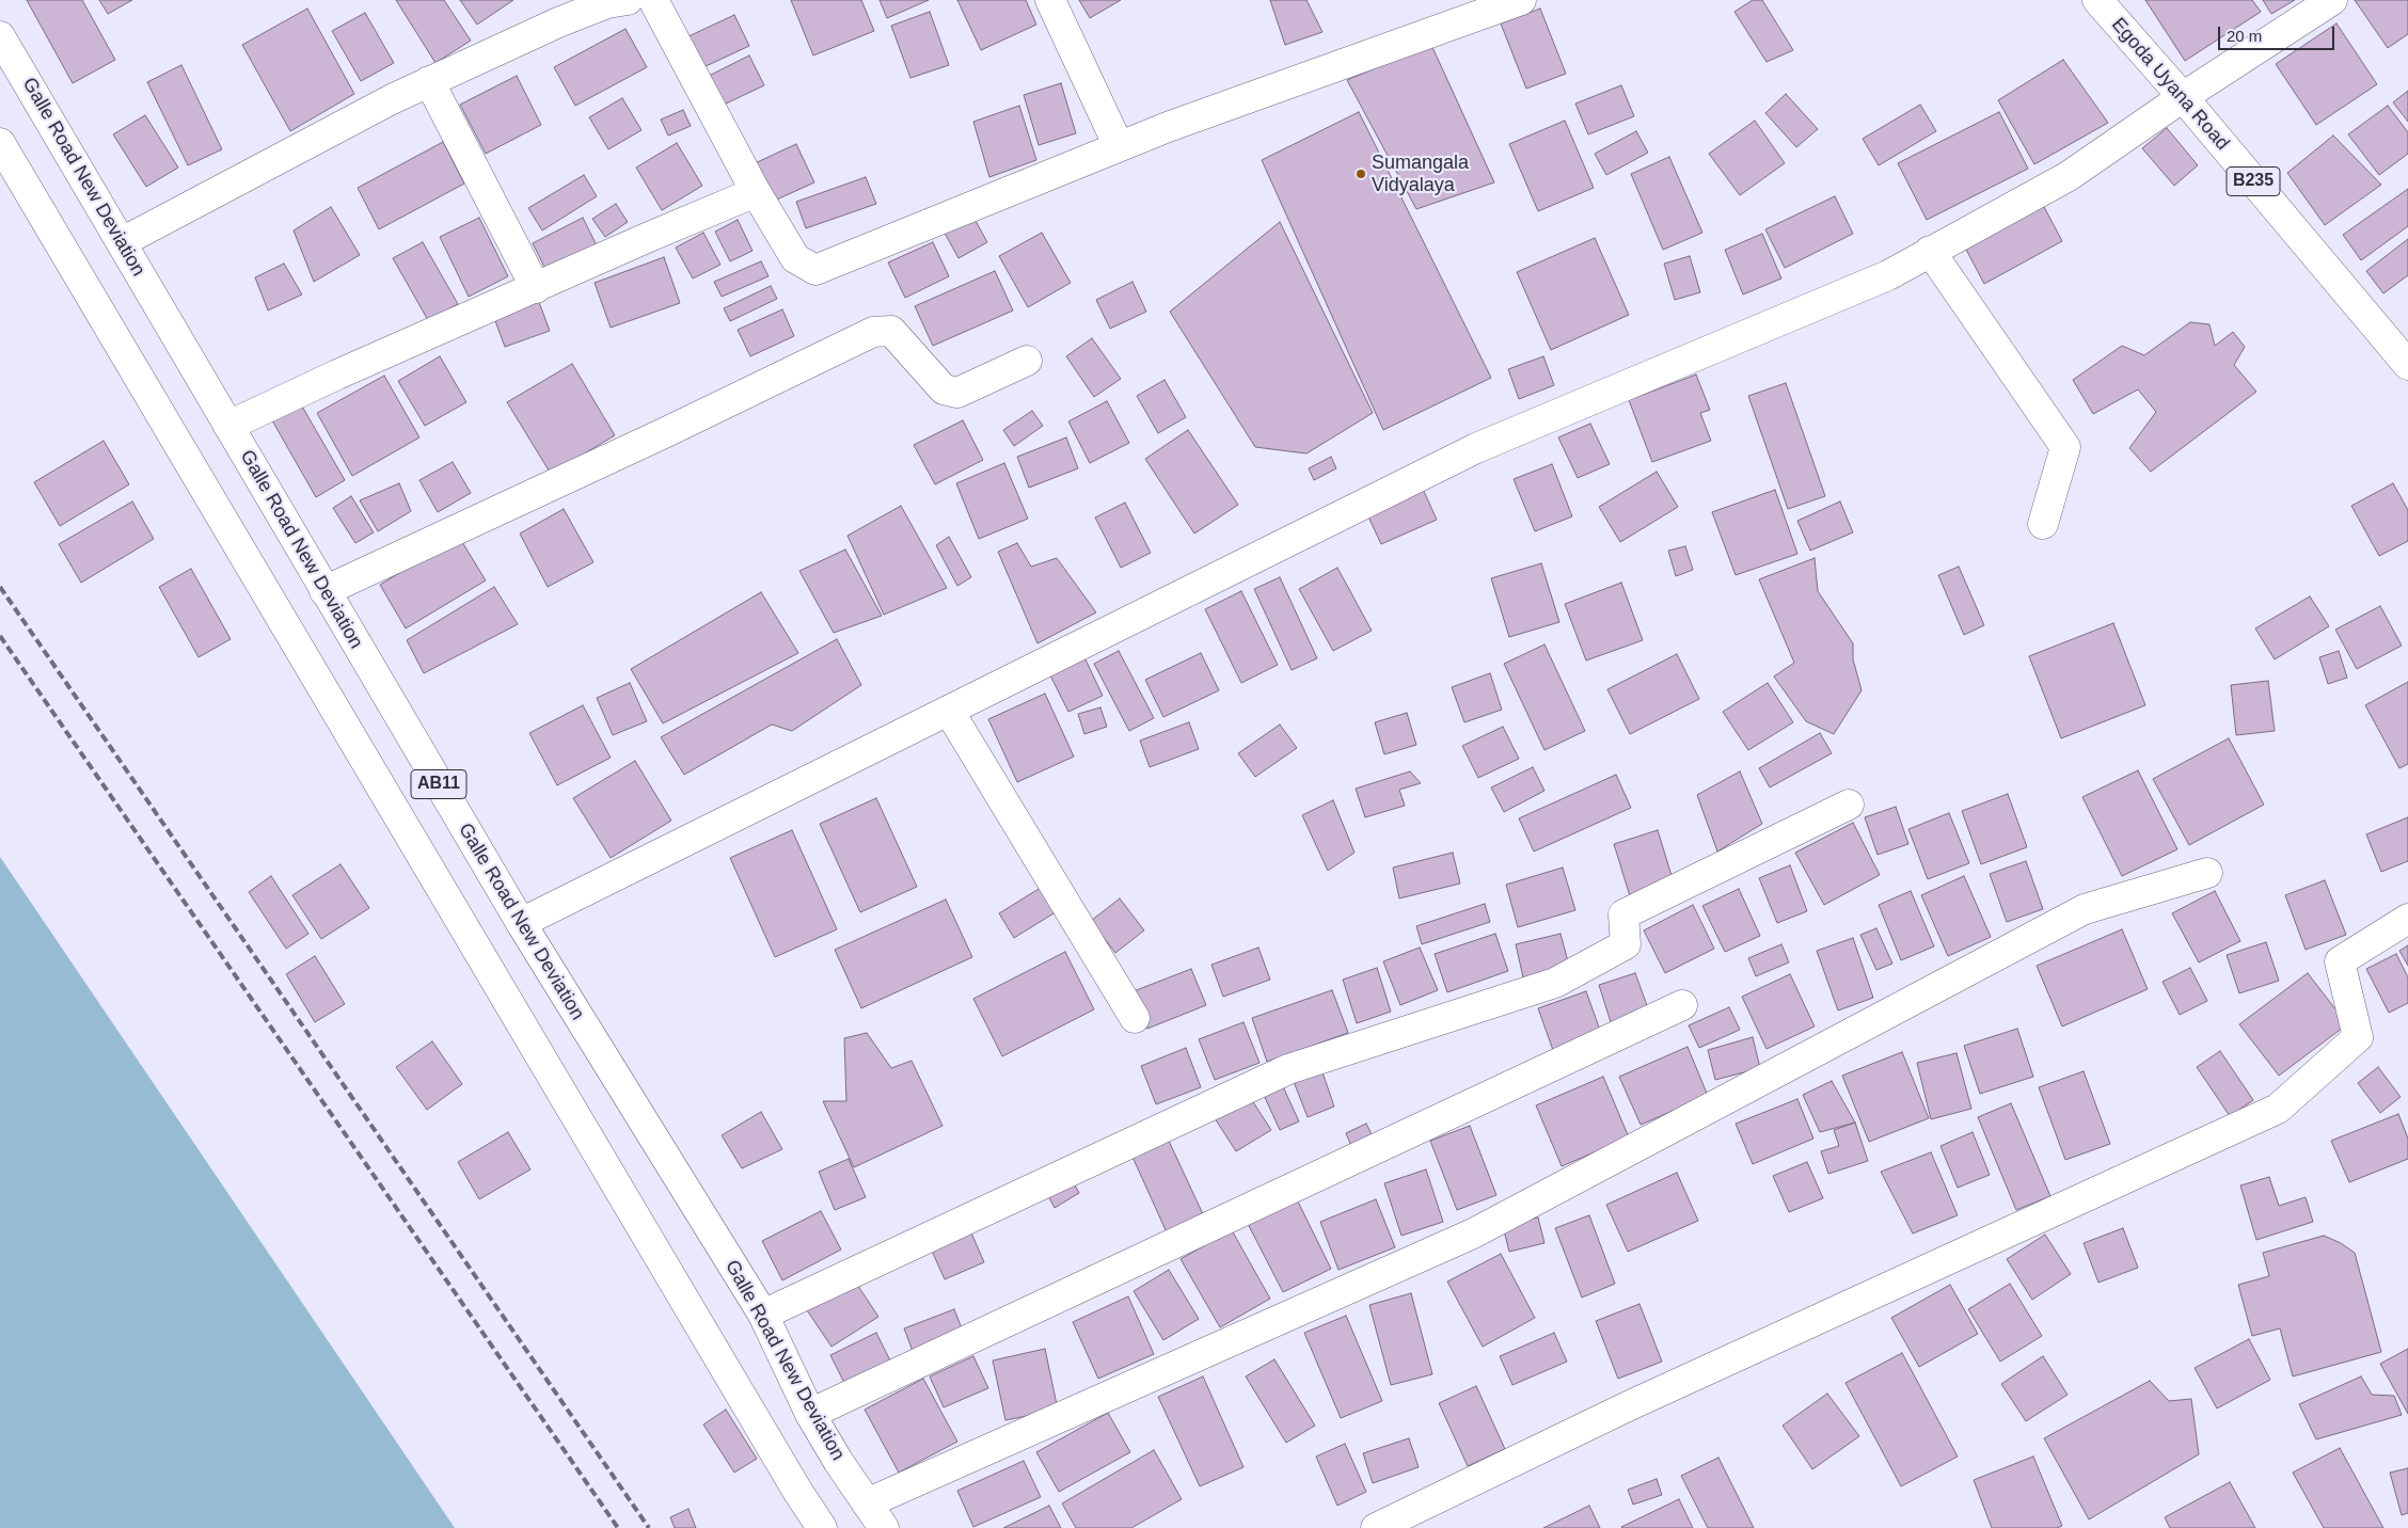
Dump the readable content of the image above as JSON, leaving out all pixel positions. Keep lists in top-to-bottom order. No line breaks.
{"streets":{"street":["Egoda Uyana Road","Galle Road New Deviation","B235","AB11"]},"places":["Sumangala Vidyalaya"],"scale_bar":"20 m"}
